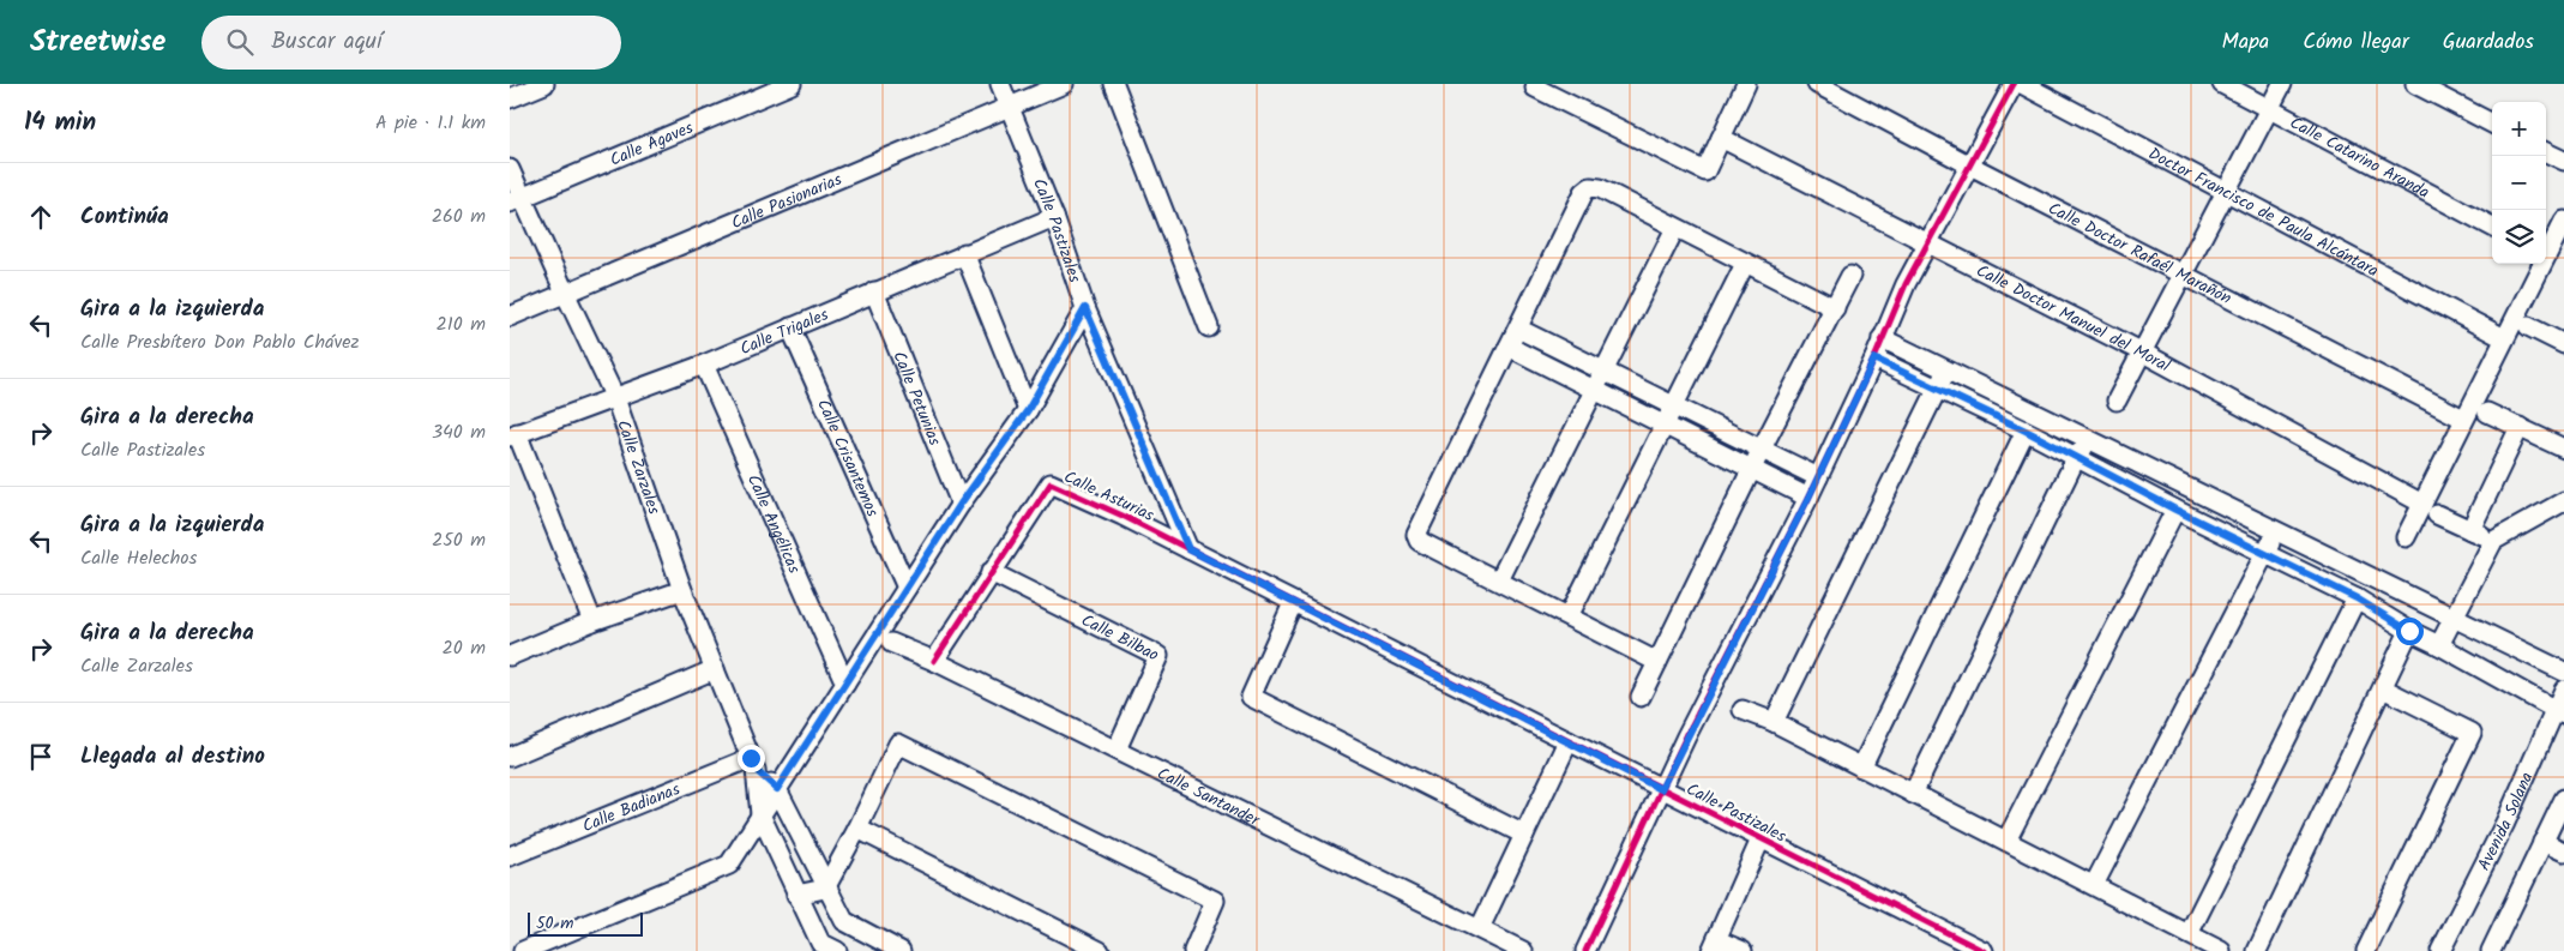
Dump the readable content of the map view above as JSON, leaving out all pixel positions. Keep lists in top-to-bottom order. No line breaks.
{"streets":{"street":["Calle Agaves","Calle Catarino Aranda","Calle Pasionarias","Doctor Francisco de Paula Alcántara","Calle Pastizales","Calle Doctor Rafaél Marañón","Calle Doctor Manuel del Moral","Calle Trigales","Calle Petunias","Calle Crisantemos","Calle Zarzales","Calle Asturias","Calle Angélicas","Calle Bilbao","Calle Santander","Calle Badianas","Avenida Solana"]},"crossings":[["Calle Agaves","Calle Zarzales"],["Calle Pasionarias","Calle Pastizales"],["Calle Pasionarias","Calle Zarzales"],["Calle Pastizales","Calle Trigales"],["Calle Pastizales","Calle Asturias"],["Calle Trigales","Calle Petunias"],["Calle Trigales","Calle Crisantemos"],["Calle Trigales","Calle Zarzales"],["Calle Trigales","Calle Angélicas"],["Calle Zarzales","Calle Badianas"],["Calle Asturias","Calle Bilbao"],["Calle Bilbao","Calle Santander"]],"scale_bar":"50 m","page":{"header":"Streetwise","search":"Buscar aquí","nav":["Mapa","Cómo llegar","Guardados"],"heading":["14 min","A pie · 1.1 km"],"map_buttons":["+","−"],"list":[["Continúa","260 m"],["Gira a la izquierda","Calle Presbítero Don Pablo Chávez","210 m"],["Gira a la derecha","Calle Pastizales","340 m"],["Gira a la izquierda","Calle Helechos","250 m"],["Gira a la derecha","Calle Zarzales","20 m"],"Llegada al destino"],"scale":"50 m"}}
